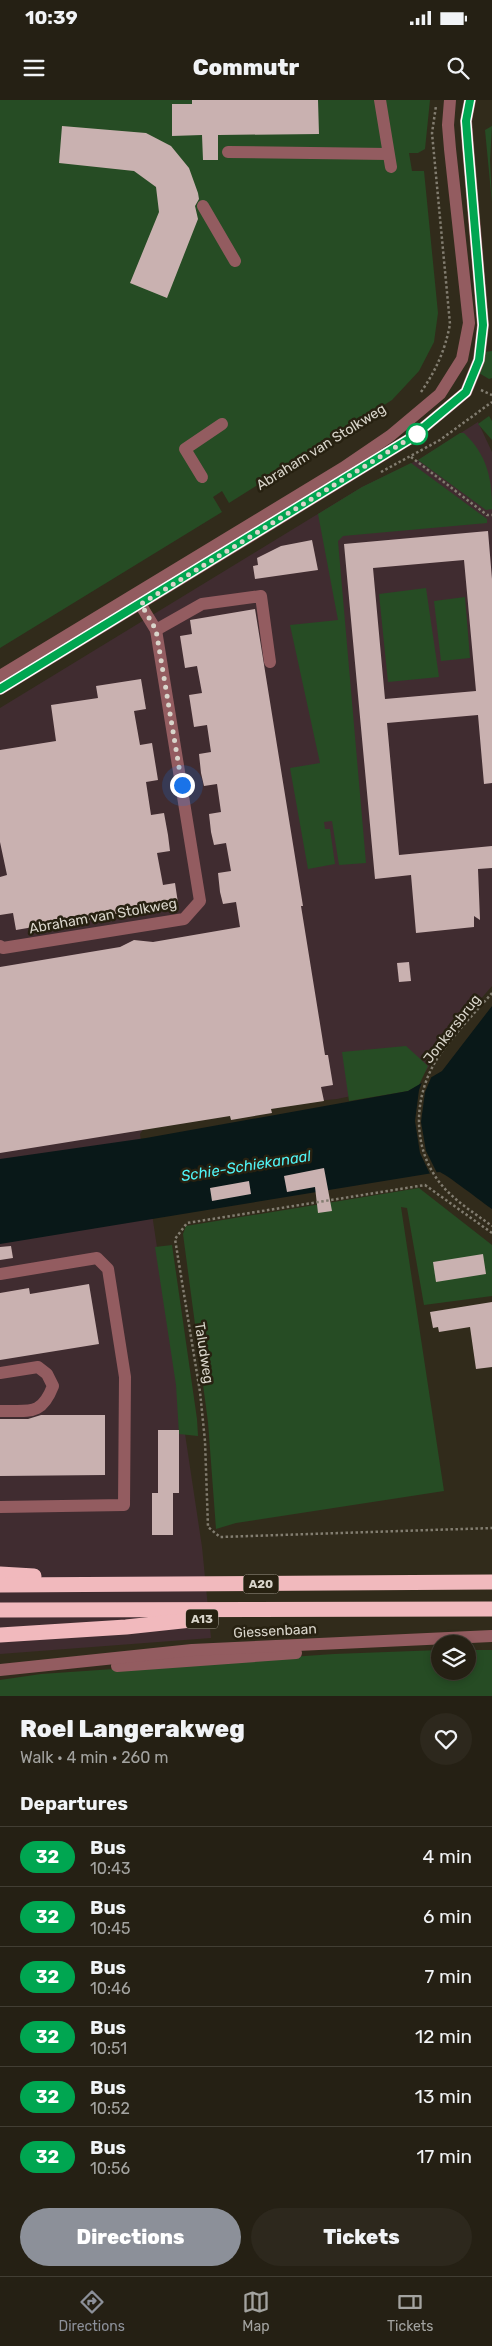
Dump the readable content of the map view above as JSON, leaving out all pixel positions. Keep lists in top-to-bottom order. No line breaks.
{"streets":{"highway":["A20","A13"],"street":["Abraham van Stolkweg","Giessenbaan"],"path":["Jonkersbrug","Taludweg"]},"crossings":[["A20","A13"]],"water":["Schie-Schiekanaal"],"lines":["bus line 32"],"page":{"status":"10:39","header":"Commutr","heading":[["Roel Langerakweg","Walk · 4 min · 260 m"],"Departures"],"list":[{"mark":"32","name":"Bus","note":"10:43","value":"4 min"},{"mark":"32","name":"Bus","note":"10:45","value":"6 min"},{"mark":"32","name":"Bus","note":"10:46","value":"7 min"},{"mark":"32","name":"Bus","note":"10:51","value":"12 min"},{"mark":"32","name":"Bus","note":"10:52","value":"13 min"},{"mark":"32","name":"Bus","note":"10:56","value":"17 min"}],"buttons":["Directions","Tickets"],"tabs":["Directions","Map","Tickets"]}}
